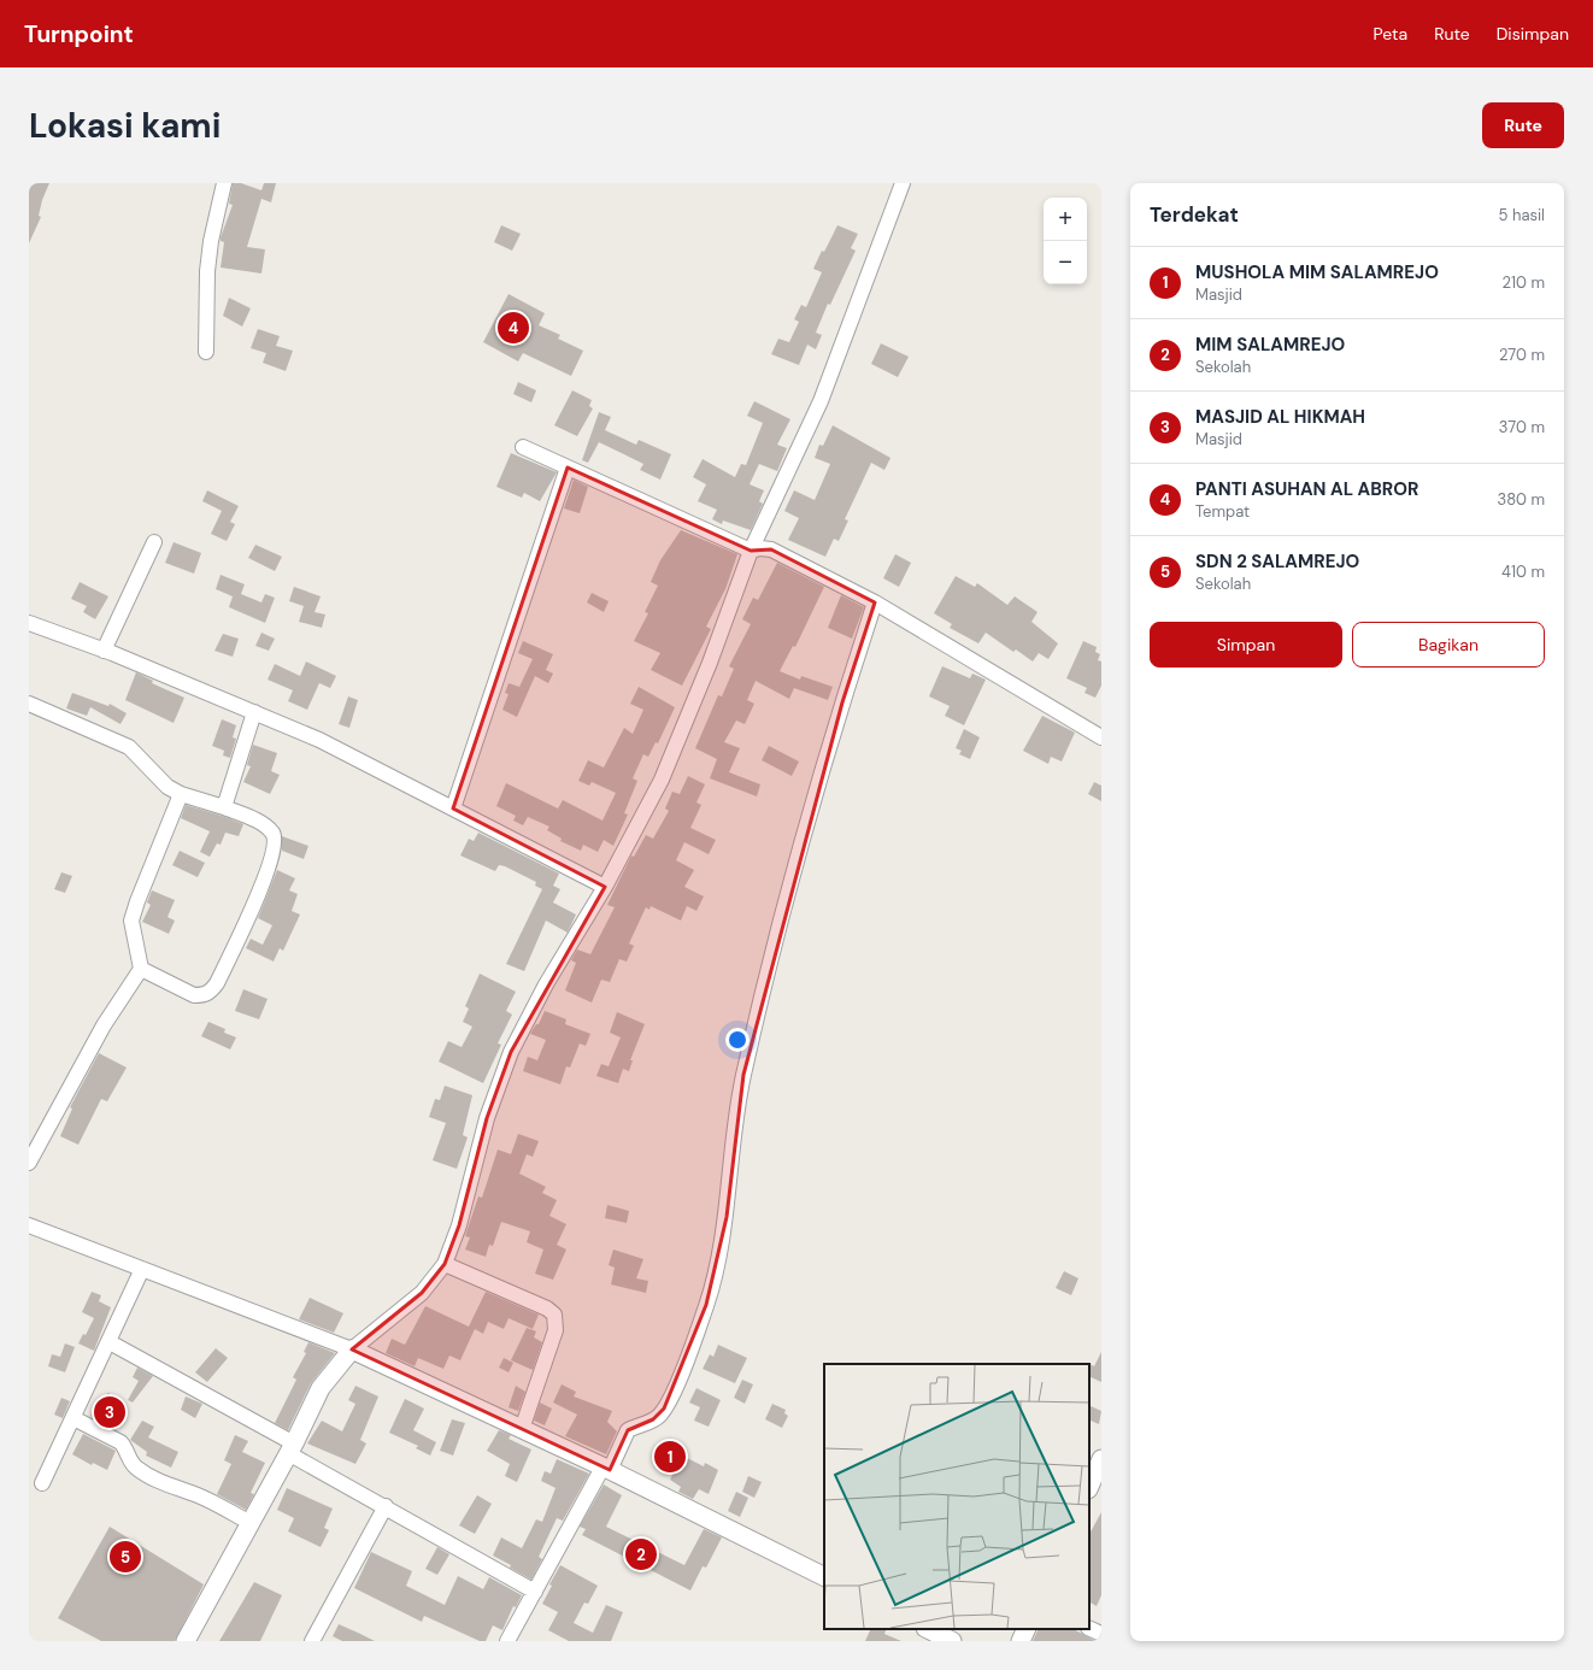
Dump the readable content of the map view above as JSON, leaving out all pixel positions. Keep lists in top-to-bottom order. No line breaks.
{"page":{"header":"Turnpoint","nav":["Peta","Rute","Disimpan"],"buttons":["Rute",["Simpan","Bagikan"]],"title":"Lokasi kami","heading":["Terdekat","5 hasil"],"map_buttons":["+","−"],"list":[{"mark":"1","name":"MUSHOLA MIM SALAMREJO","note":"Masjid","value":"210 m"},{"mark":"2","name":"MIM SALAMREJO","note":"Sekolah","value":"270 m"},{"mark":"3","name":"MASJID AL HIKMAH","note":"Masjid","value":"370 m"},{"mark":"4","name":"PANTI ASUHAN AL ABROR","note":"Tempat","value":"380 m"},{"mark":"5","name":"SDN 2 SALAMREJO","note":"Sekolah","value":"410 m"}],"pins":["4","3","1","2","5"]}}
